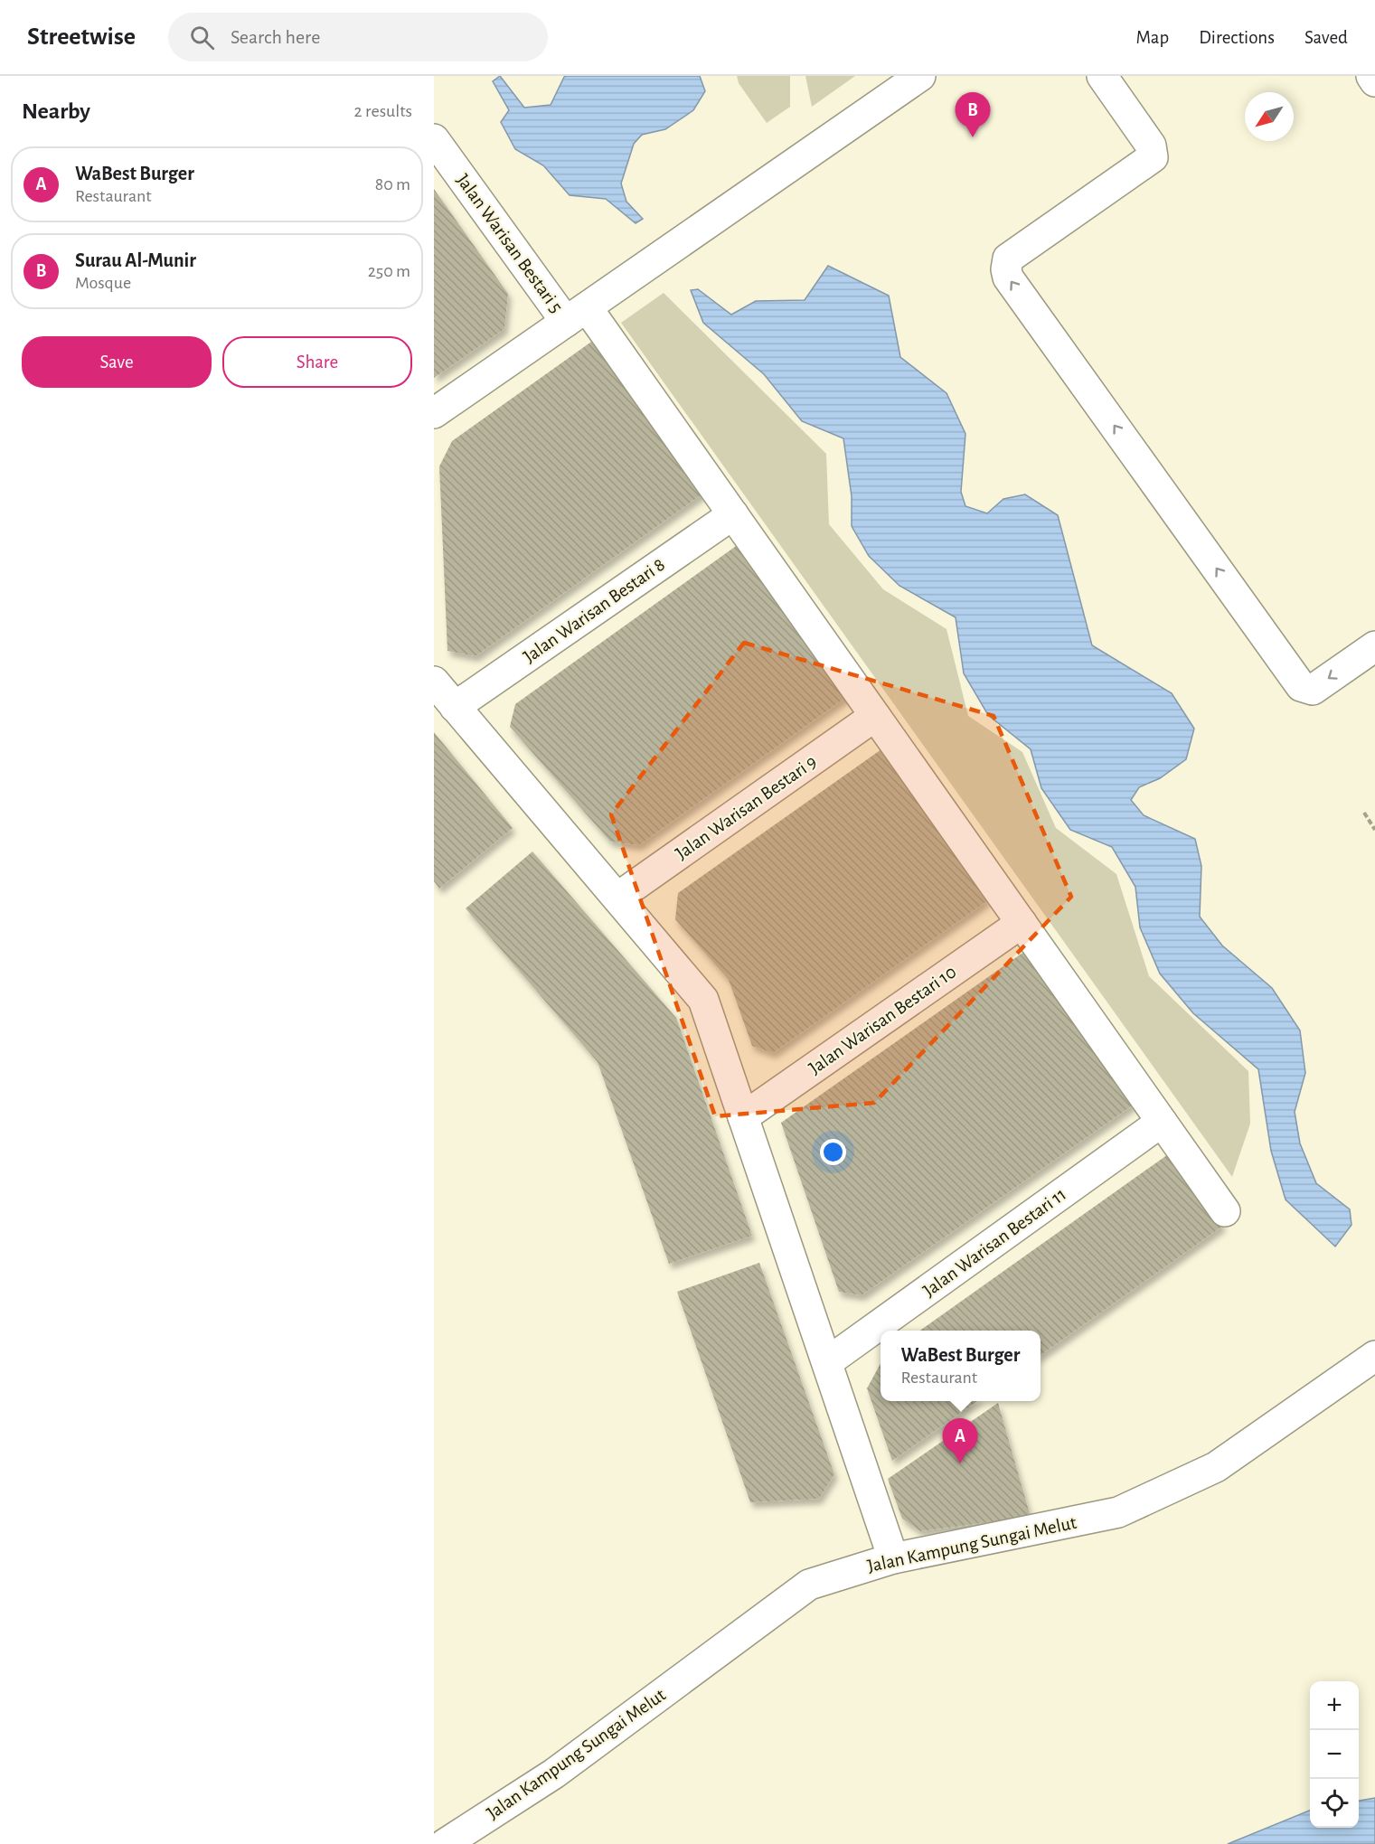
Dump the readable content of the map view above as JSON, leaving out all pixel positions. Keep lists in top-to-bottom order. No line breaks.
{"streets":{"street":["Jalan Warisan Bestari 5","Jalan Warisan Bestari 8","Jalan Warisan Bestari 9","Jalan Warisan Bestari 10","Jalan Warisan Bestari 11","Jalan Kampung Sungai Melut"]},"crossings":[["Jalan Warisan Bestari 5","Jalan Warisan Bestari 8"],["Jalan Warisan Bestari 5","Jalan Warisan Bestari 9"],["Jalan Warisan Bestari 5","Jalan Warisan Bestari 10"],["Jalan Warisan Bestari 5","Jalan Warisan Bestari 11"]],"north":"bottom left","page":{"header":"Streetwise","search":"Search here","nav":["Map","Directions","Saved"],"heading":["Nearby","2 results"],"pins":["B","A"],"list":[{"mark":"A","name":"WaBest Burger","note":"Restaurant","value":"80 m"},{"mark":"B","name":"Surau Al-Munir","note":"Mosque","value":"250 m"}],"buttons":["Save","Share"],"popup":["WaBest Burger","Restaurant"],"map_buttons":["+","−"]}}
